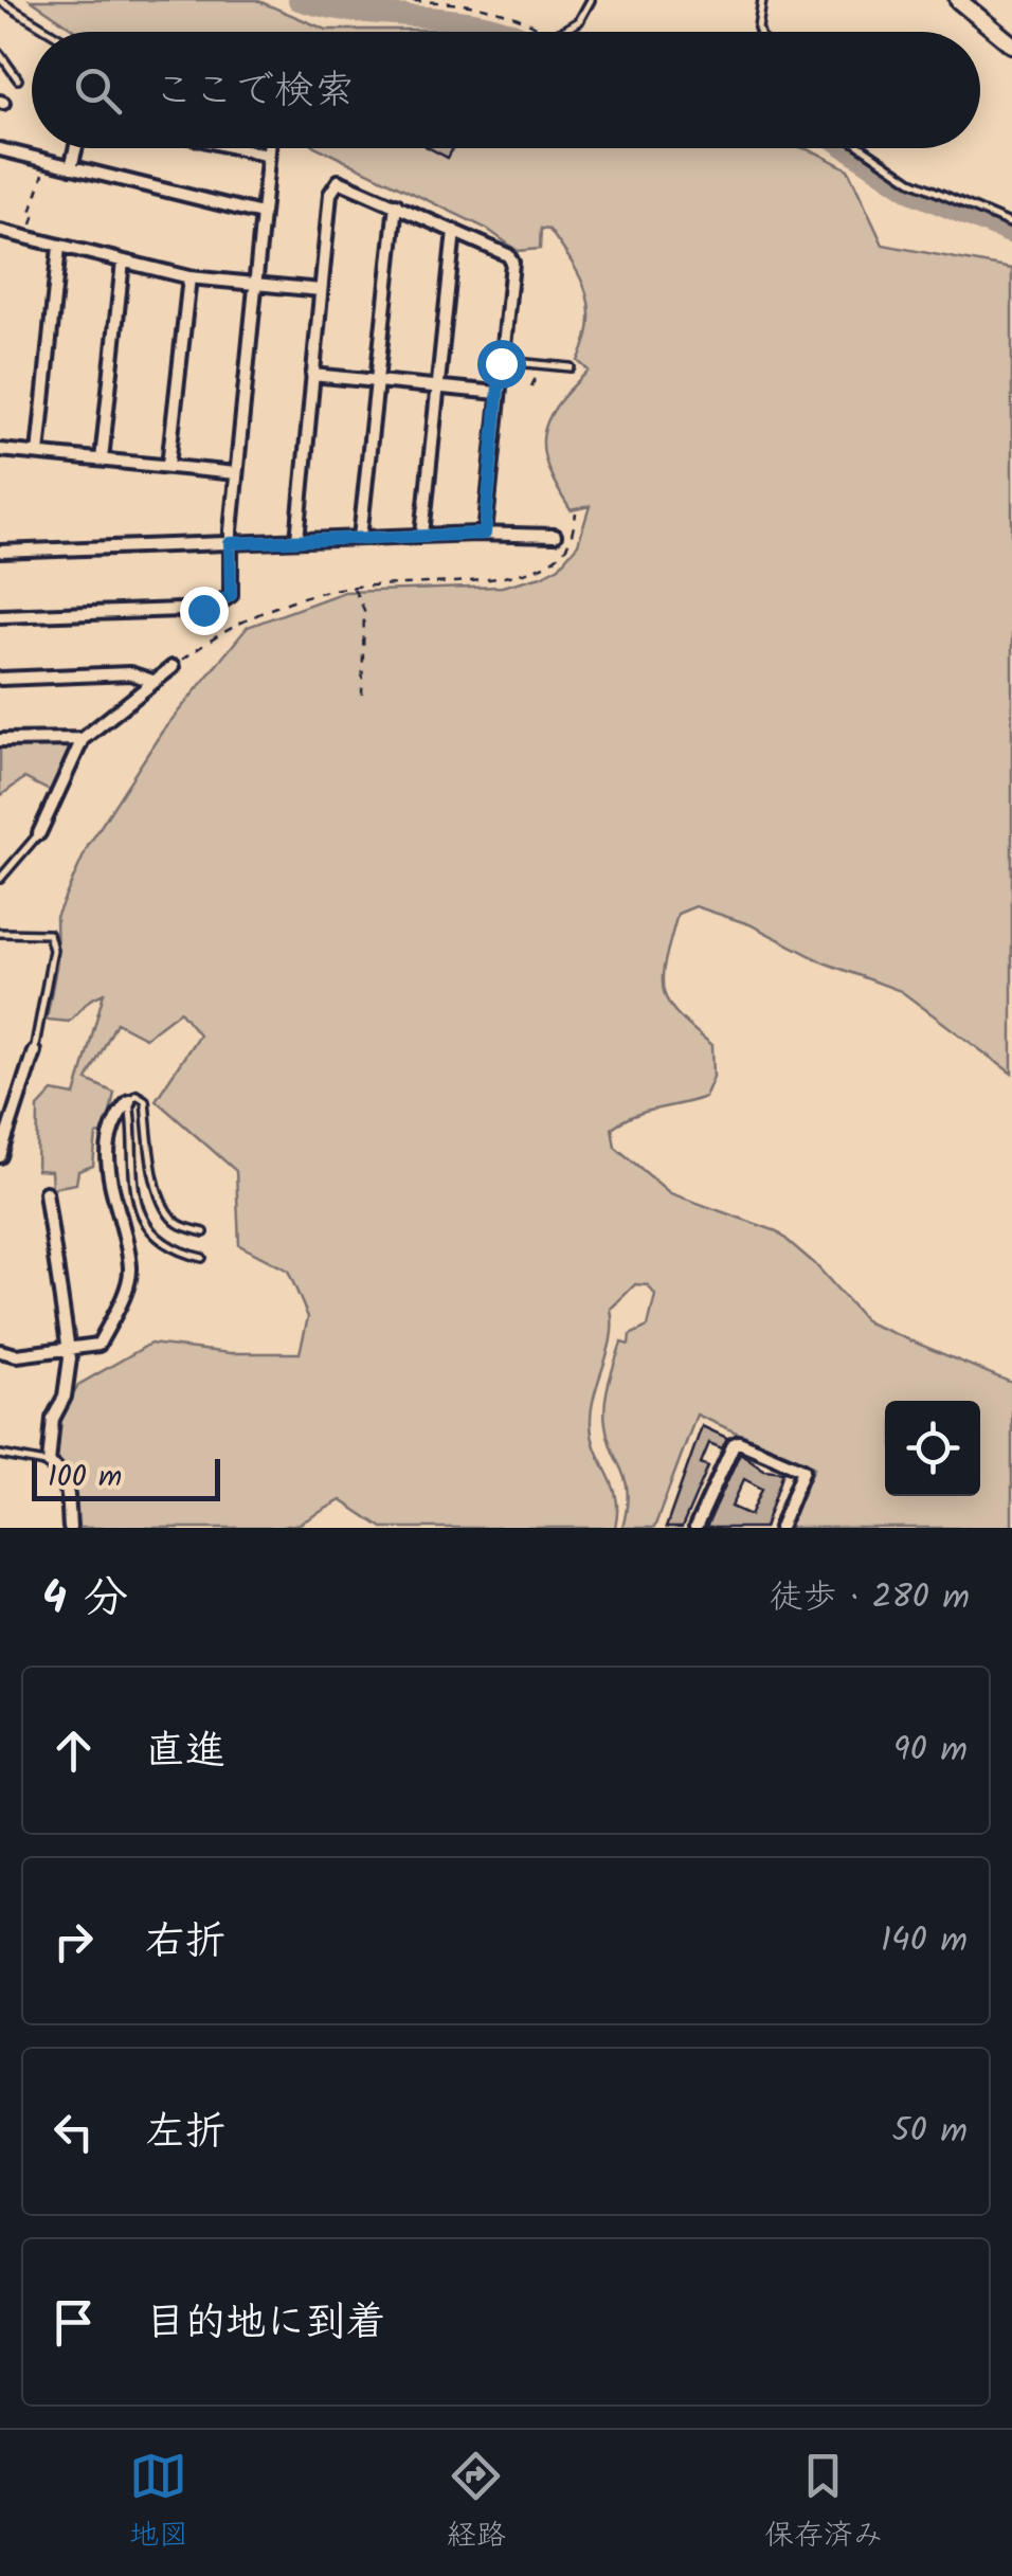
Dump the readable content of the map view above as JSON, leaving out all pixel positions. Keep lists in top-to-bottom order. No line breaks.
{"scale_bar":"100 m","page":{"search":"ここで検索","scale":"100 m","heading":["4 分","徒歩 · 280 m"],"list":[["直進","90 m"],["右折","140 m"],["左折","50 m"],"目的地に到着"],"nav":["地図","経路","保存済み"]}}
